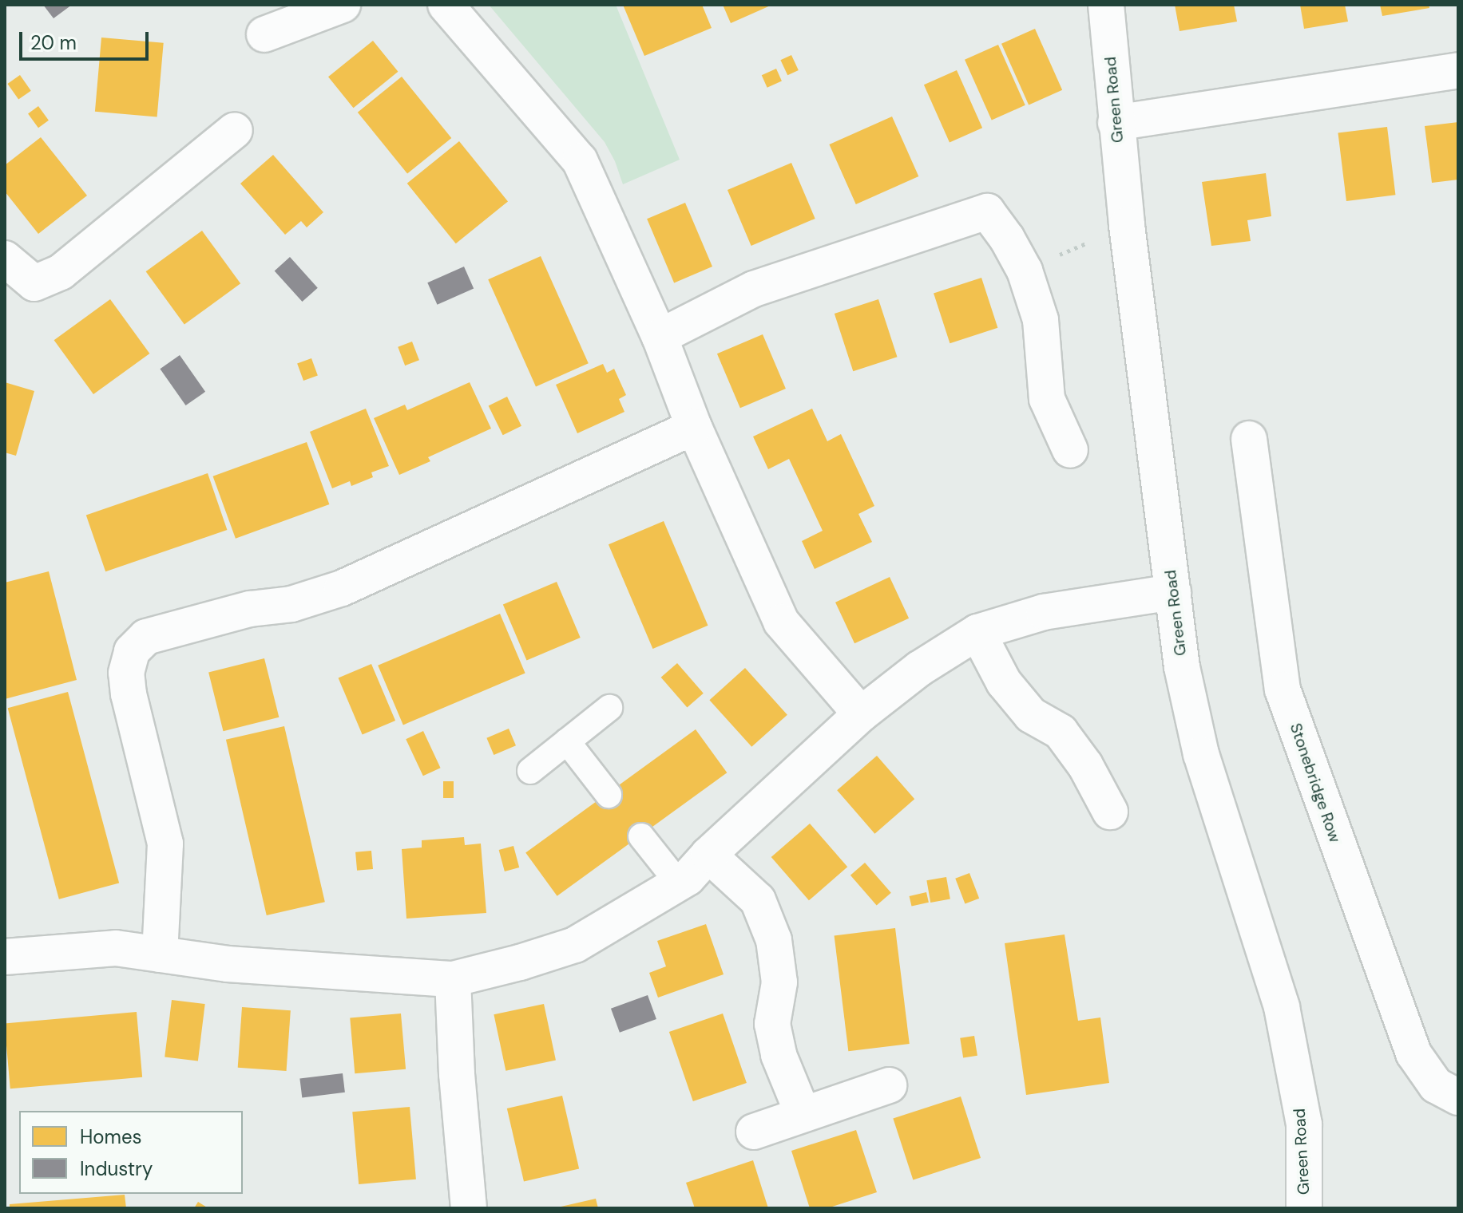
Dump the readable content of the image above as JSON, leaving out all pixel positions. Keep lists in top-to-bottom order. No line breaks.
{"streets":{"street":["Green Road","Stonebridge Row"]},"legend":["Homes","Industry"],"scale_bar":"20 m"}
